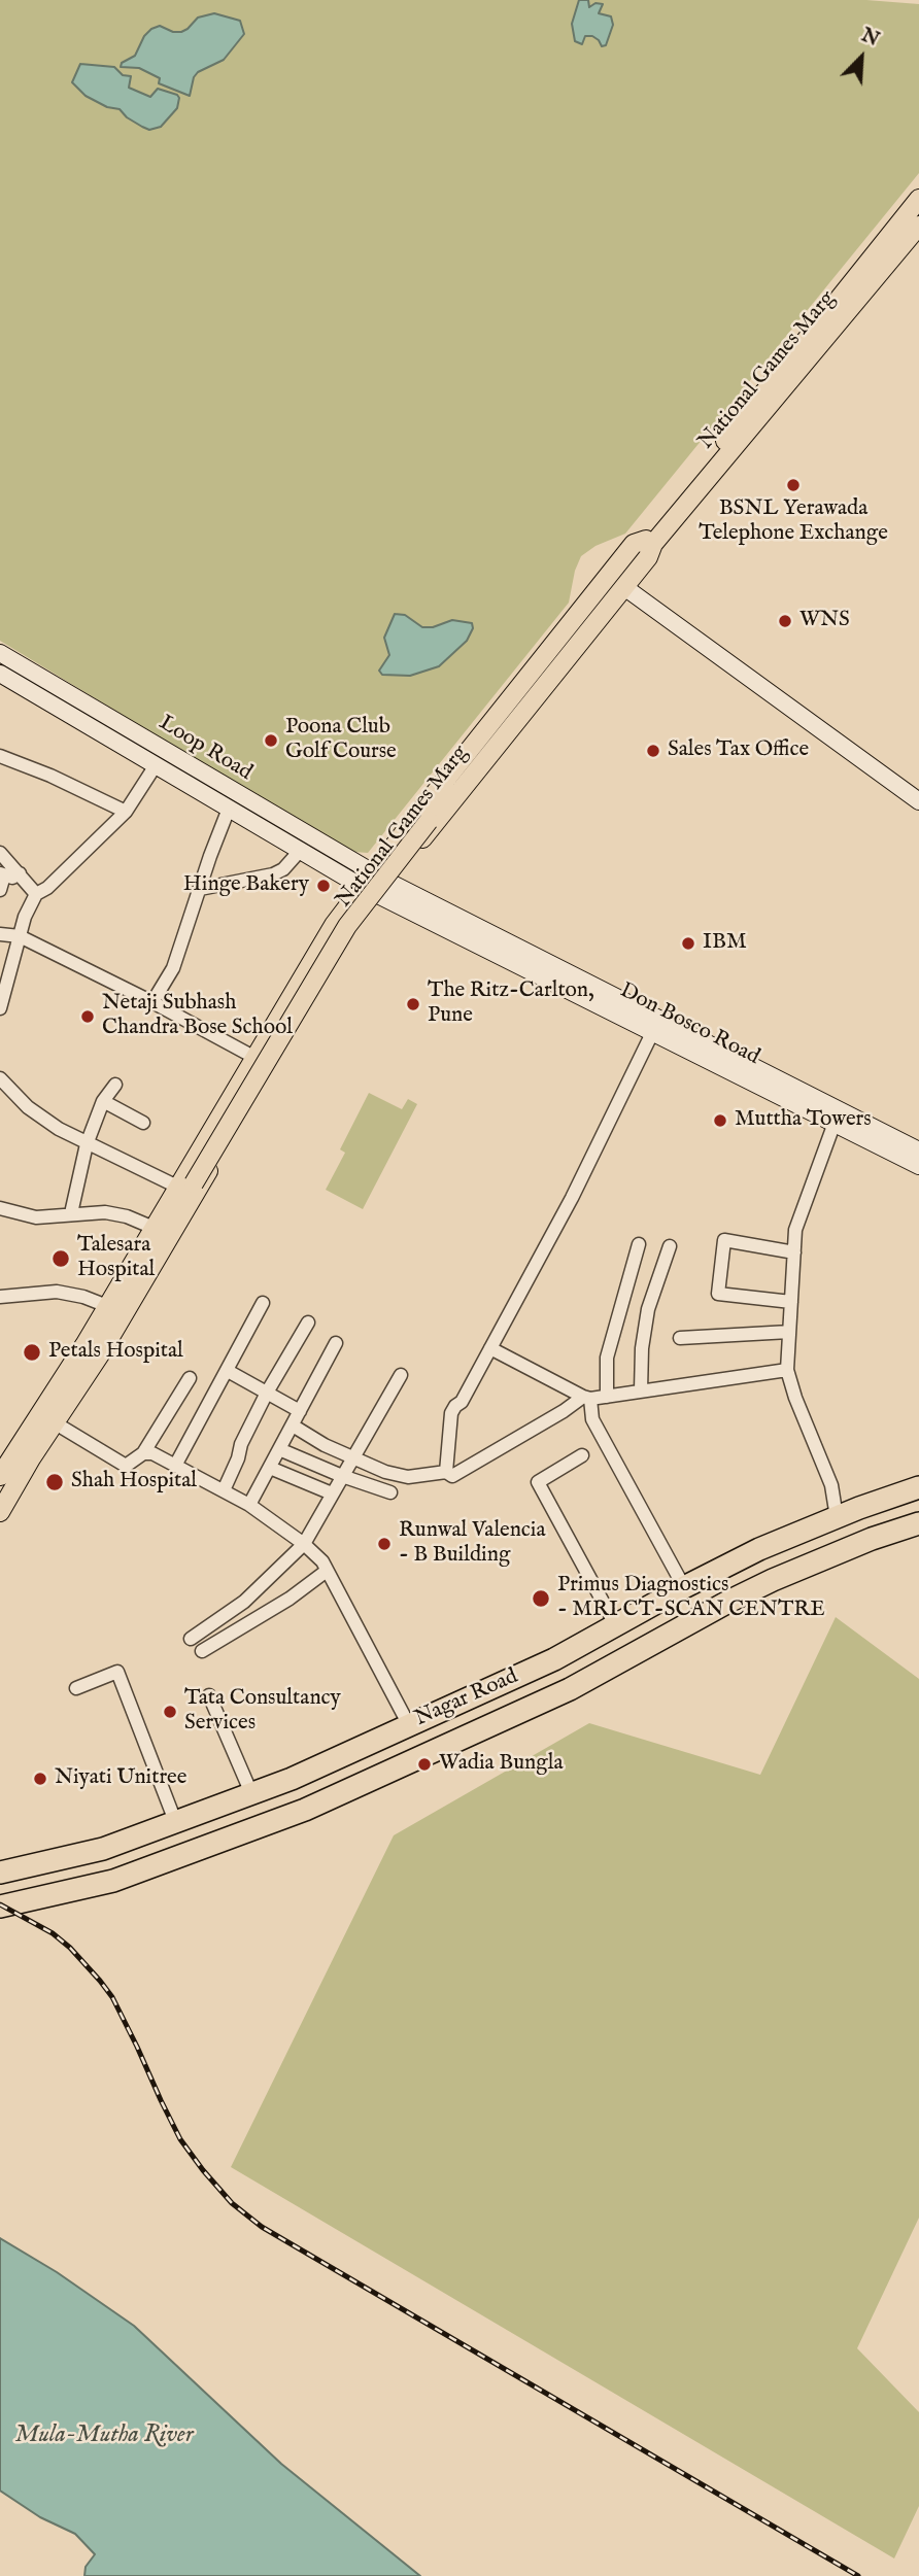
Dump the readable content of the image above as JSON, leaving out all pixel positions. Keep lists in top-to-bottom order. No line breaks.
{"streets":{"highway":["Nagar Road"],"main road":["National Games Marg","Loop Road","Don Bosco Road"]},"crossings":[["National Games Marg","Loop Road"],["National Games Marg","Don Bosco Road"],["Loop Road","Don Bosco Road"]],"water":["Mula-Mutha River"],"places":["BSNL Yerawada Telephone Exchange","WNS","Poona Club Golf Course","Sales Tax Office","Hinge Bakery","IBM","The Ritz-Carlton, Pune","Netaji Subhash Chandra Bose School","Muttha Towers","Talesara Hospital","Petals Hospital","Shah Hospital","Runwal Valencia - B Building","Primus Diagnostics - MRI CT-SCAN CENTRE","Tata Consultancy Services","Wadia Bungla","Niyati Unitree"],"north":"top right"}
